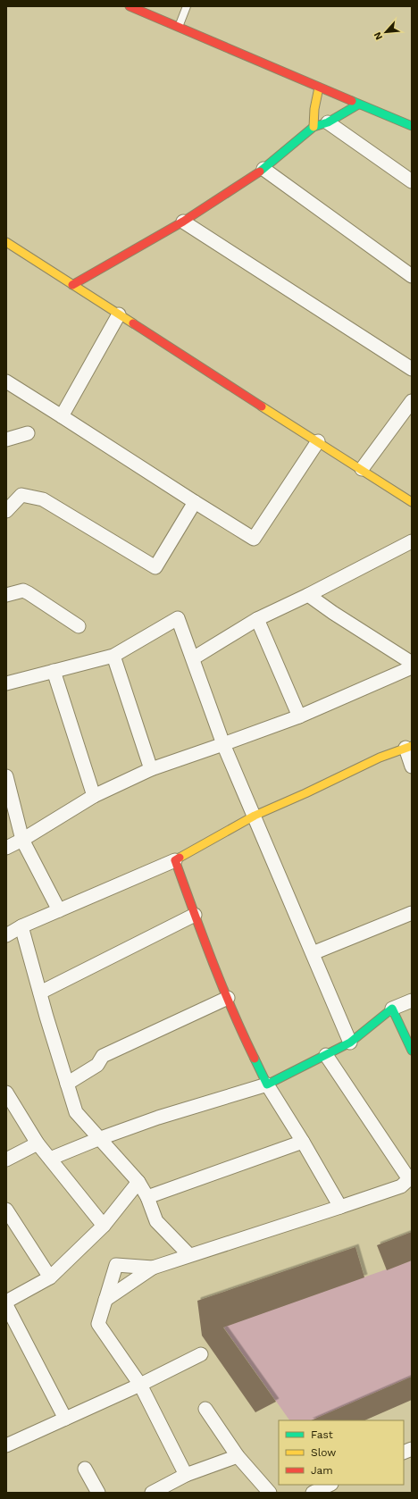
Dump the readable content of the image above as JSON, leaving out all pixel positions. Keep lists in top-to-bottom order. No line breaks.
{"legend":["Fast","Slow","Jam"],"north":"bottom left"}
